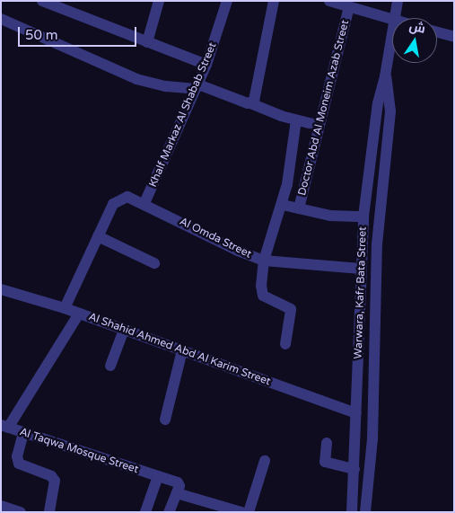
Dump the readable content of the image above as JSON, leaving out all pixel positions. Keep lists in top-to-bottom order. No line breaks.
{"streets":{"street":["Doctor Abd Al Moneim Azab Street","Khalf Markaz Al Shabab Street","Al Omda Street","Warwara, Kafr Bata Street","Al Shahid Ahmed Abd Al Karim Street","Al Taqwa Mosque Street"]},"crossings":[["Khalf Markaz Al Shabab Street","Al Omda Street"],["Al Omda Street","Warwara, Kafr Bata Street"],["Warwara, Kafr Bata Street","Al Shahid Ahmed Abd Al Karim Street"]],"scale_bar":"50 m","north":"top"}
